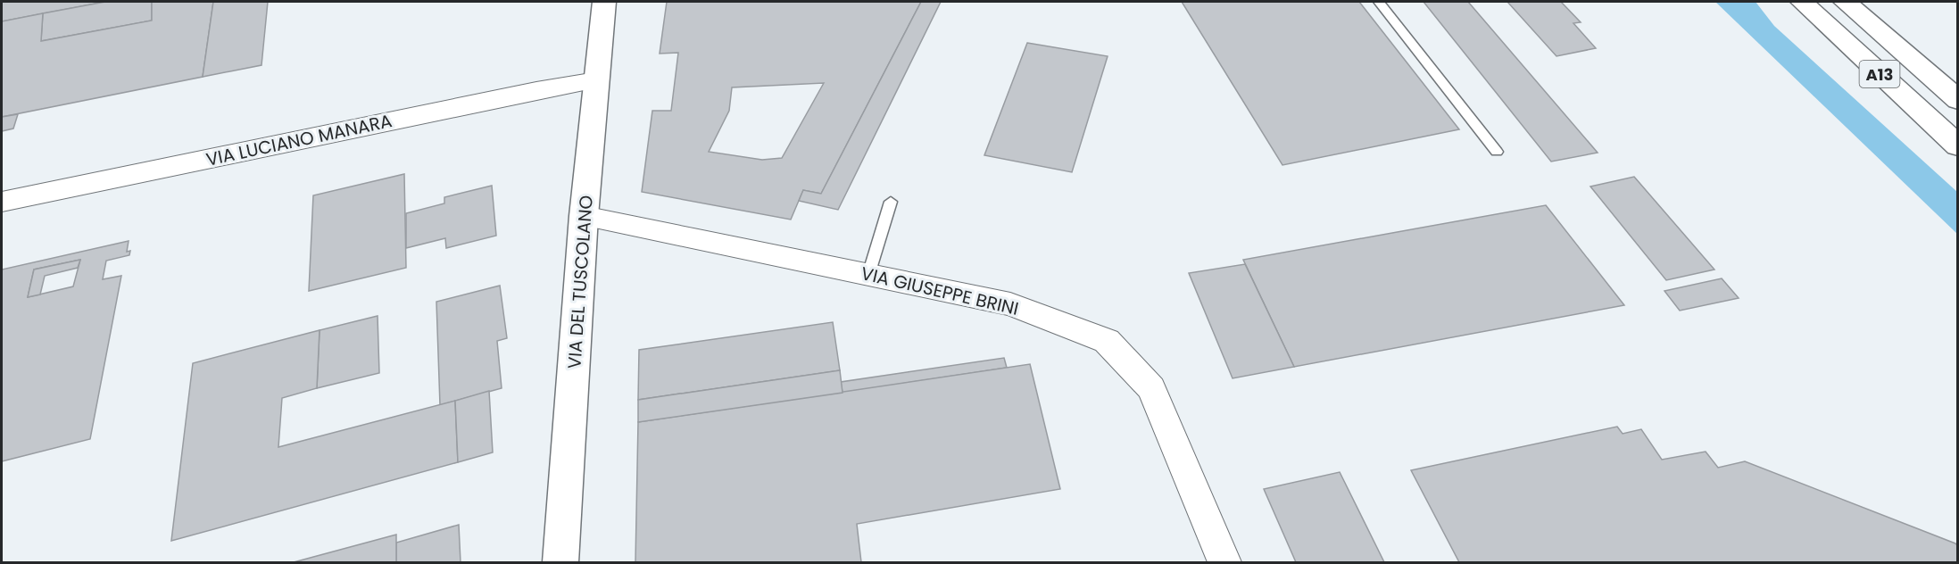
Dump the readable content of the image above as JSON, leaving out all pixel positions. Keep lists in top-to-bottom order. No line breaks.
{"streets":{"main road":["A13","VIA DEL TUSCOLANO"],"street":["VIA LUCIANO MANARA","VIA GIUSEPPE BRINI"]},"crossings":[["VIA LUCIANO MANARA","VIA DEL TUSCOLANO"],["VIA DEL TUSCOLANO","VIA GIUSEPPE BRINI"]]}
